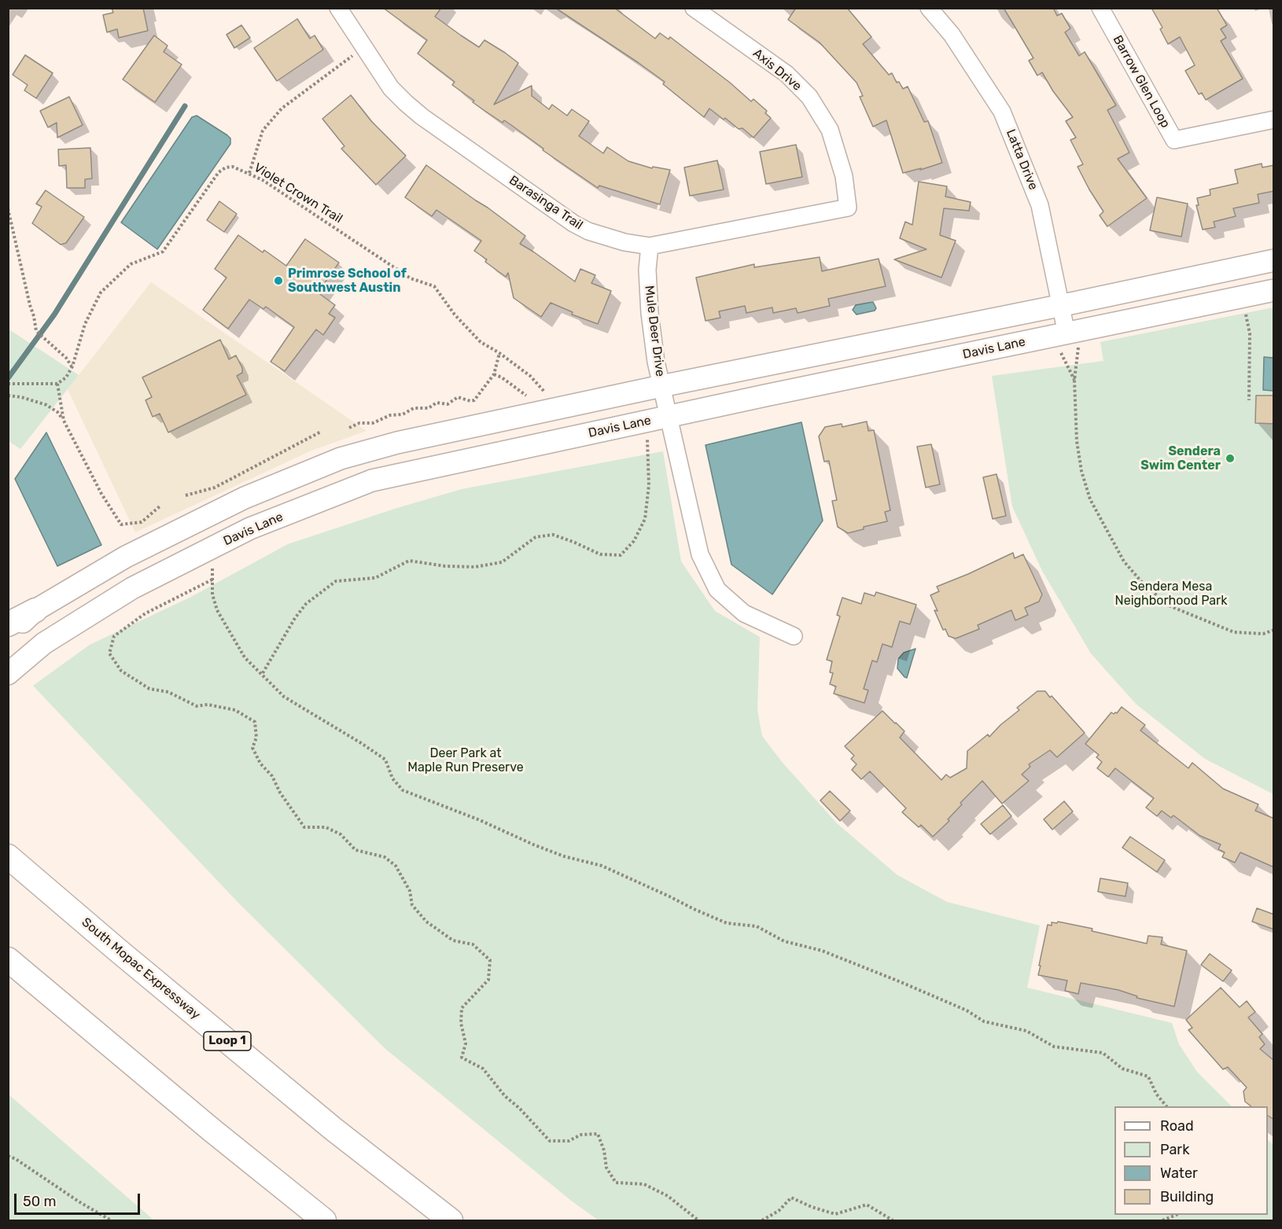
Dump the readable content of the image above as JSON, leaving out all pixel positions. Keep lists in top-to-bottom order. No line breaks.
{"streets":{"highway":["South Mopac Expressway","Loop 1"],"main road":["Davis Lane"],"street":["Axis Drive","Barrow Glen Loop","Latta Drive","Barasinga Trail","Mule Deer Drive"],"path":["Violet Crown Trail"]},"crossings":[["Axis Drive","Barasinga Trail"],["Latta Drive","Davis Lane"],["Barasinga Trail","Mule Deer Drive"],["Mule Deer Drive","Davis Lane"]],"parks":["Sendera Mesa Neighborhood Park","Deer Park at Maple Run Preserve"],"places":["Primrose School of Southwest Austin","Sendera Swim Center"],"legend":["Road","Park","Water","Building"],"scale_bar":"50 m"}
